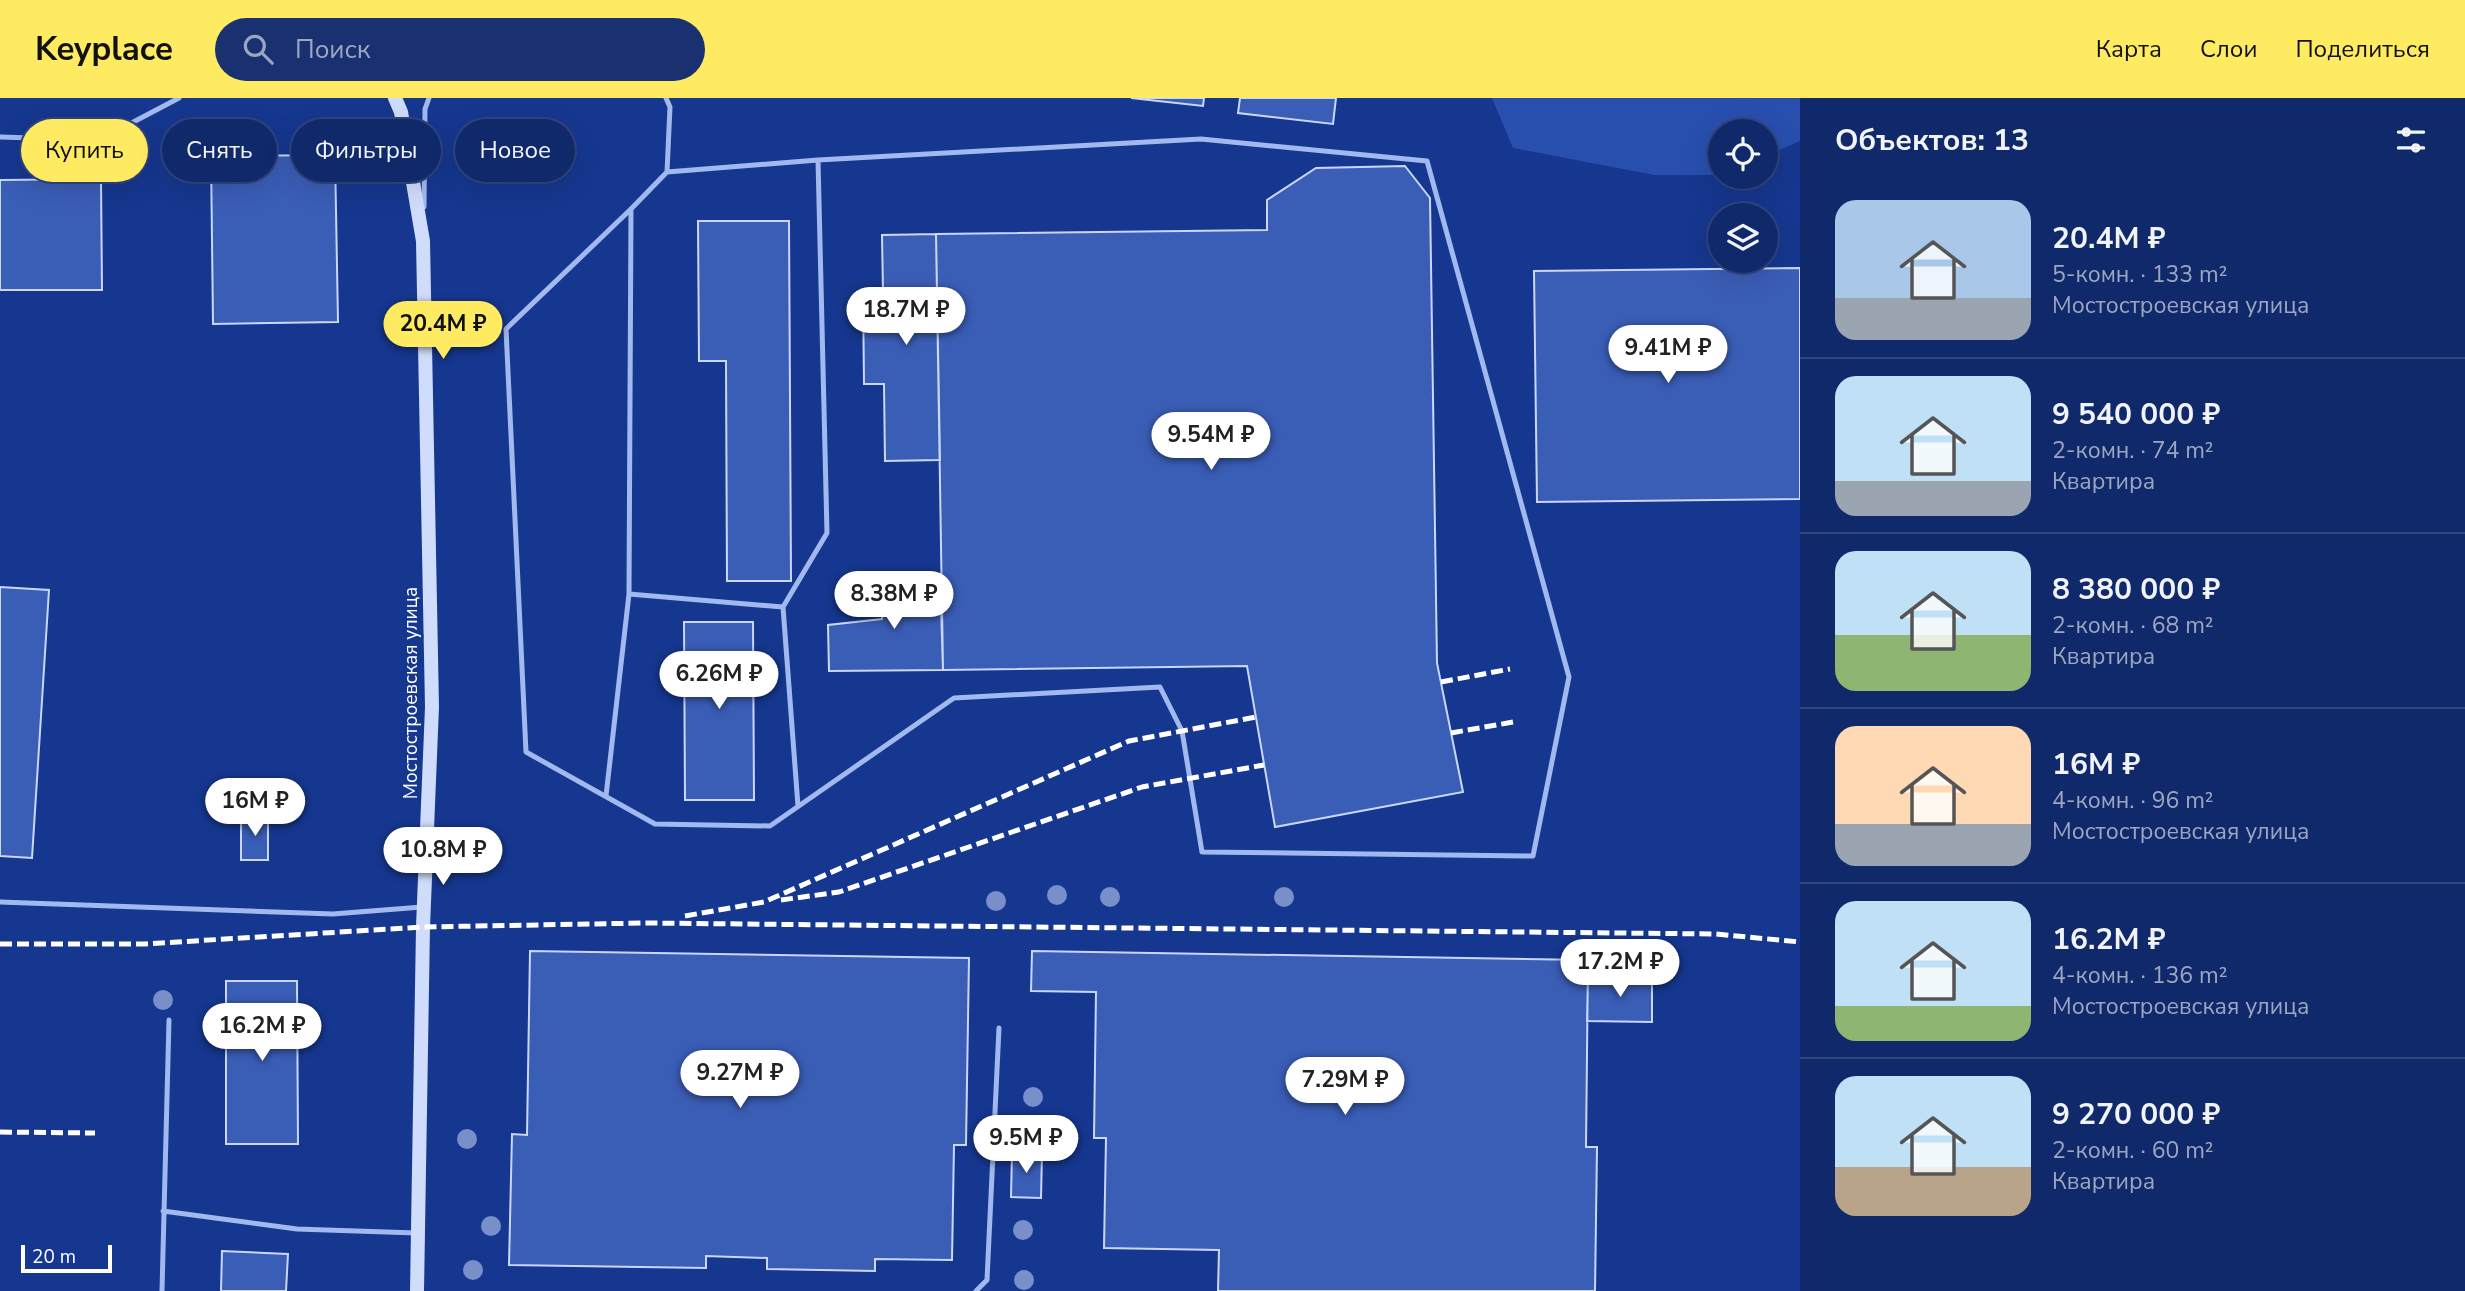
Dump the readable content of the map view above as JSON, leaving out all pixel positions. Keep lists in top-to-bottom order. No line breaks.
{"streets":{"main road":["Мостостроевская улица"]},"scale_bar":"20 m","page":{"header":"Keyplace","search":"Поиск","nav":["Карта","Слои","Поделиться"],"heading":"Объектов: 13","chip":["Купить","Снять","Фильтры","Новое"],"list":[{"name":"20.4M ₽","note":"5-комн. · 133 m² · Мостостроевская улица"},{"name":"9 540 000 ₽","note":"2-комн. · 74 m² · Квартира"},{"name":"8 380 000 ₽","note":"2-комн. · 68 m² · Квартира"},{"name":"16M ₽","note":"4-комн. · 96 m² · Мостостроевская улица"},{"name":"16.2M ₽","note":"4-комн. · 136 m² · Мостостроевская улица"},{"name":"9 270 000 ₽","note":"2-комн. · 60 m² · Квартира"}],"price":["18.7M ₽","20.4M ₽","9.41M ₽","9.54M ₽","8.38M ₽","6.26M ₽","16M ₽","10.8M ₽","17.2M ₽","16.2M ₽","9.27M ₽","7.29M ₽","9.5M ₽"],"scale":"20 m"}}
